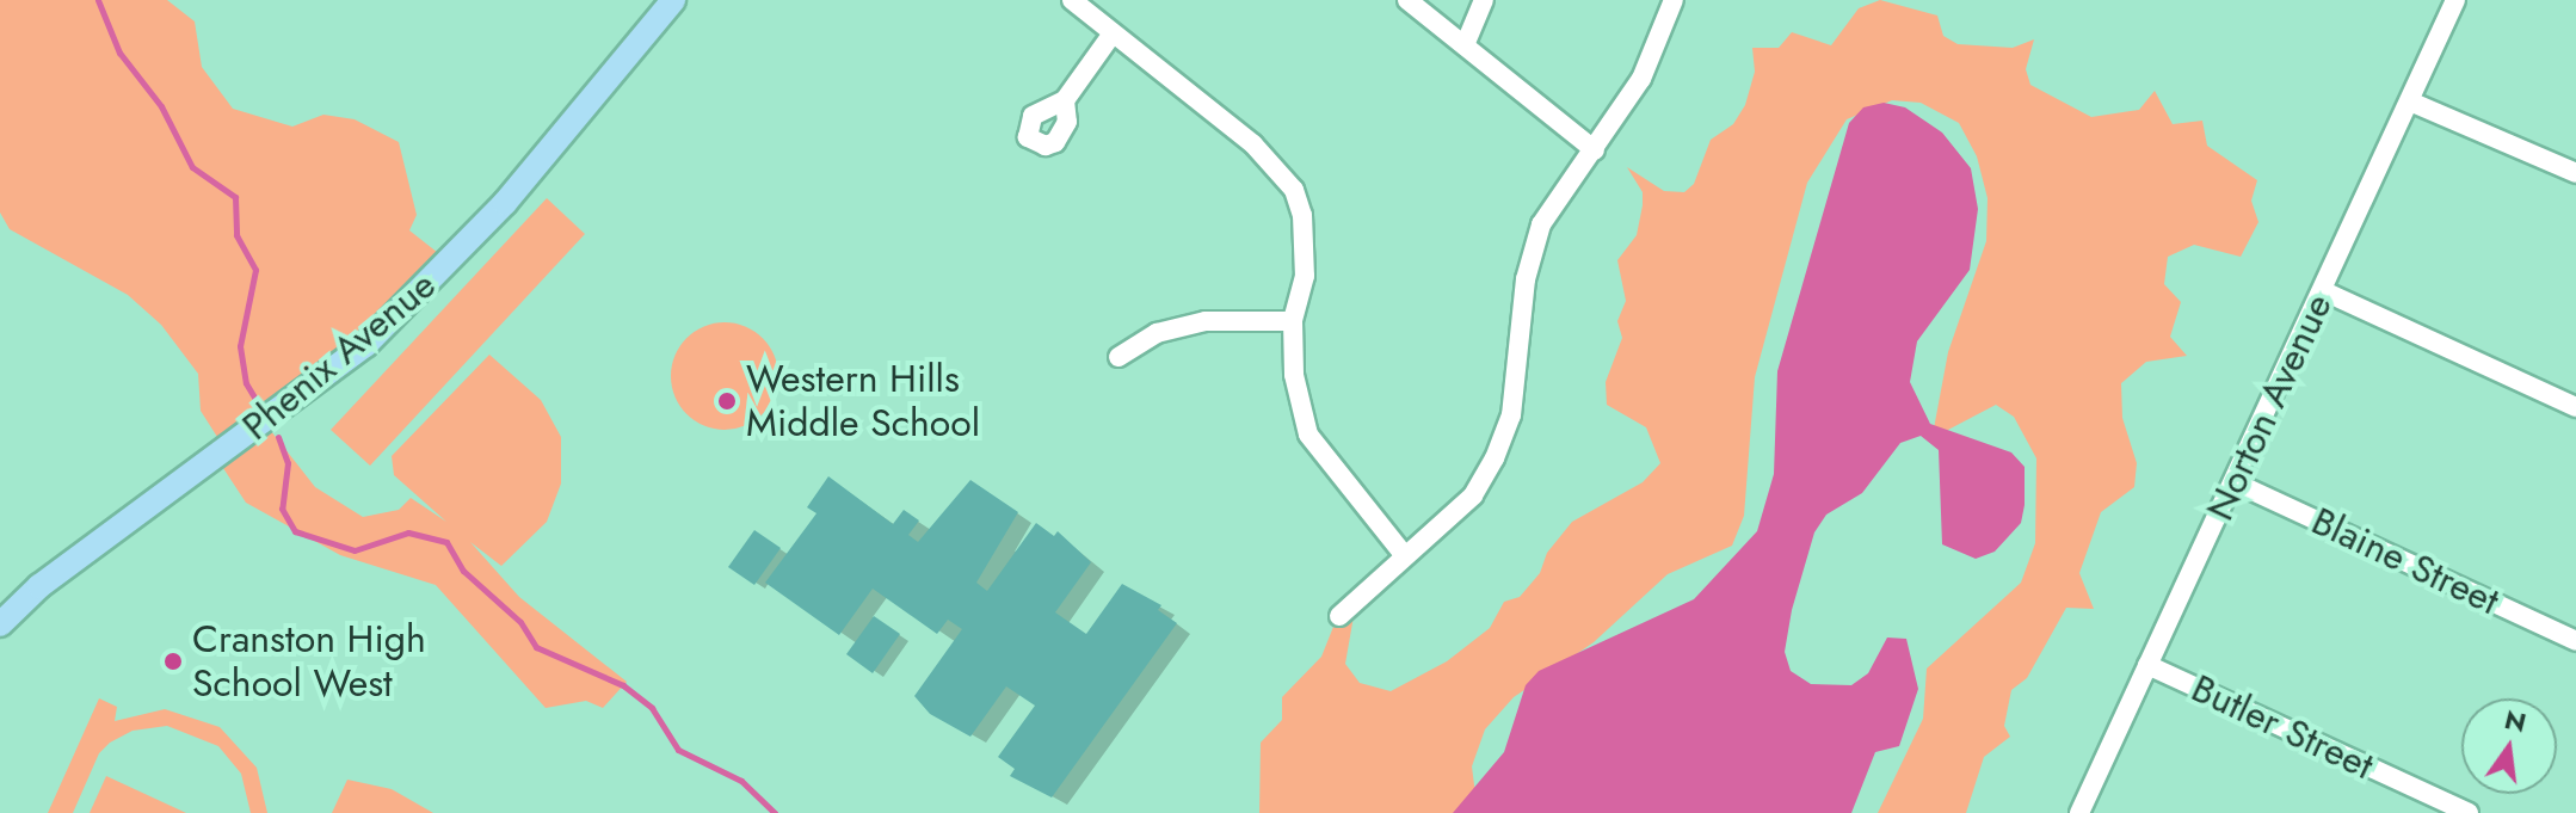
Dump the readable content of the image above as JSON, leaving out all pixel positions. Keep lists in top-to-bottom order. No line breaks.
{"streets":{"main road":["Phenix Avenue"],"street":["Norton Avenue","Blaine Street","Butler Street"]},"crossings":[["Norton Avenue","Blaine Street"],["Norton Avenue","Butler Street"]],"places":["Western Hills Middle School","Cranston High School West"],"north":"top"}
